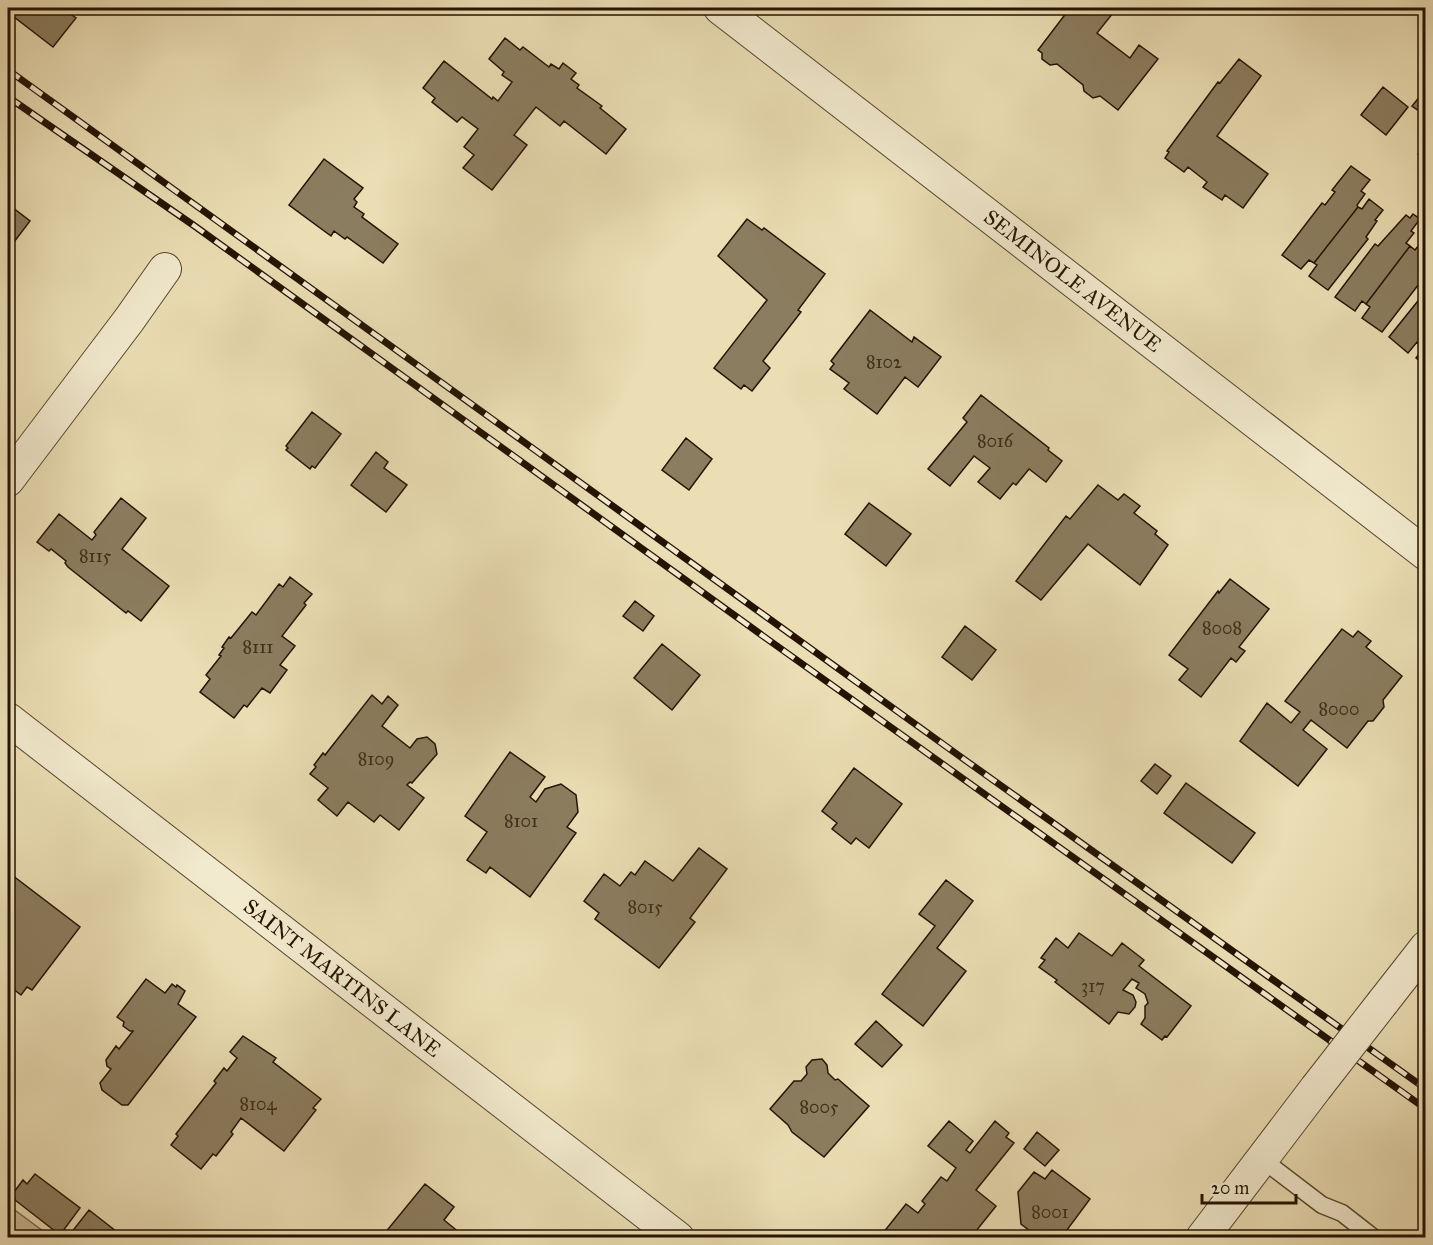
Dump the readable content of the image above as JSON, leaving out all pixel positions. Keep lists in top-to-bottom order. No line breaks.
{"streets":{"street":["SEMINOLE AVENUE","SAINT MARTINS LANE"]},"house_numbers":["8102","8016","8115","8008","8111","8000","8109","8101","8015","317","8104","8005","8001"],"scale_bar":"20 m"}
